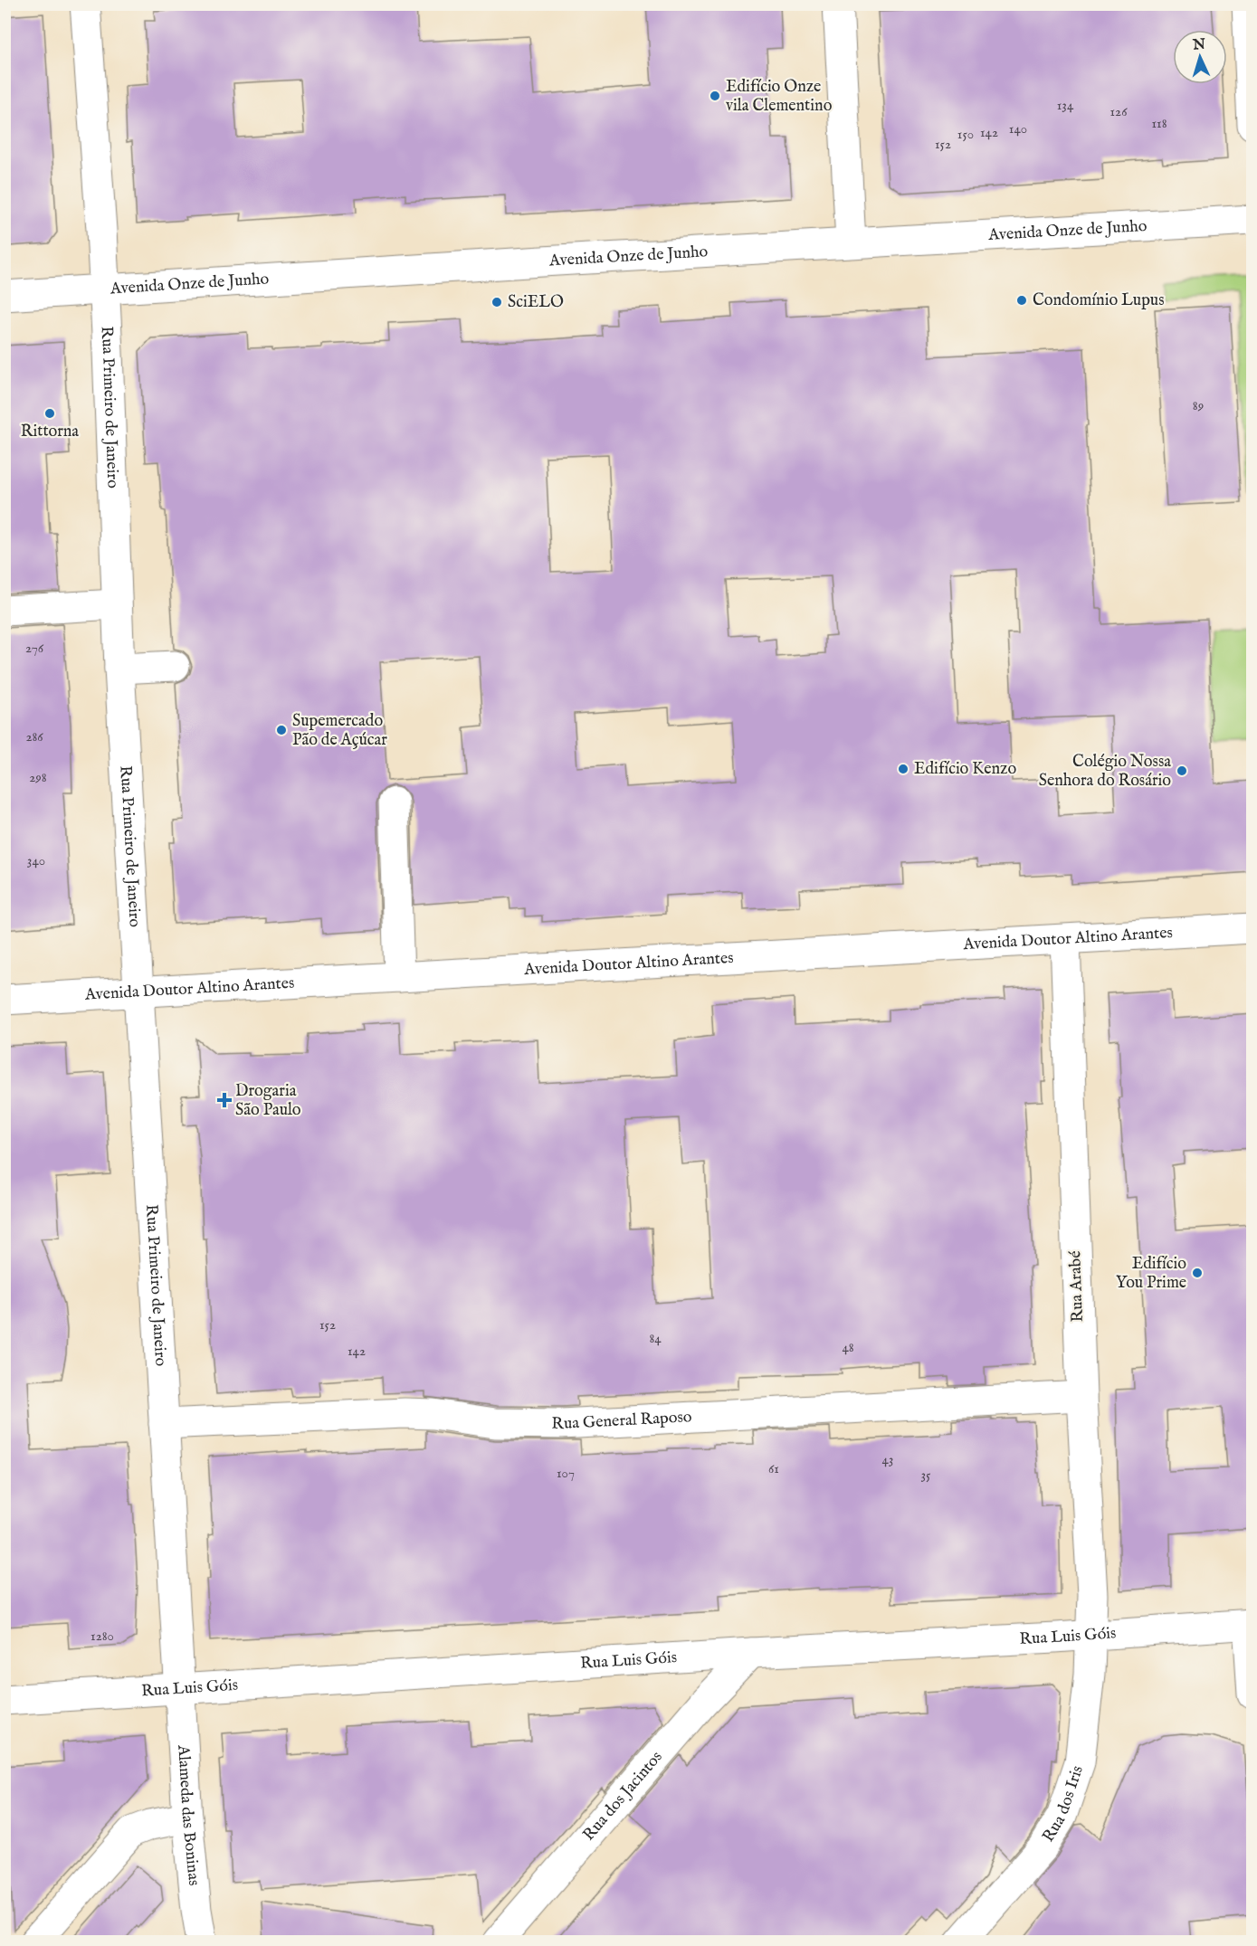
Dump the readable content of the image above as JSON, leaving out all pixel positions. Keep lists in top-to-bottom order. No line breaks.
{"streets":{"street":["Avenida Onze de Junho","Rua Primeiro de Janeiro","Avenida Doutor Altino Arantes","Rua Arabé","Rua General Raposo","Rua Luis Góis","Rua dos Jacintos","Rua dos Iris","Alameda das Boninas"]},"crossings":[["Avenida Onze de Junho","Rua Primeiro de Janeiro"],["Rua Primeiro de Janeiro","Avenida Doutor Altino Arantes"],["Rua Primeiro de Janeiro","Rua General Raposo"],["Rua Primeiro de Janeiro","Rua Luis Góis"],["Rua Primeiro de Janeiro","Alameda das Boninas"],["Avenida Doutor Altino Arantes","Rua Arabé"],["Rua Arabé","Rua General Raposo"],["Rua Arabé","Rua Luis Góis"],["Rua Arabé","Rua dos Iris"],["Rua Luis Góis","Rua dos Jacintos"],["Rua Luis Góis","Rua dos Iris"],["Rua Luis Góis","Alameda das Boninas"]],"places":{"other":["Edifício Onze vila Clementino","Condomínio Lupus","SciELO","Rittorna","Supemercado Pão de Açúcar","Edifício Kenzo","Colégio Nossa Senhora do Rosário","Edifício You Prime"],"health":["Drogaria São Paulo"]},"house_numbers":["134","126","118","140","142","150","152","89","276","286","298","340","152","84","48","142","43","61","107","35","1280"],"north":"top"}
